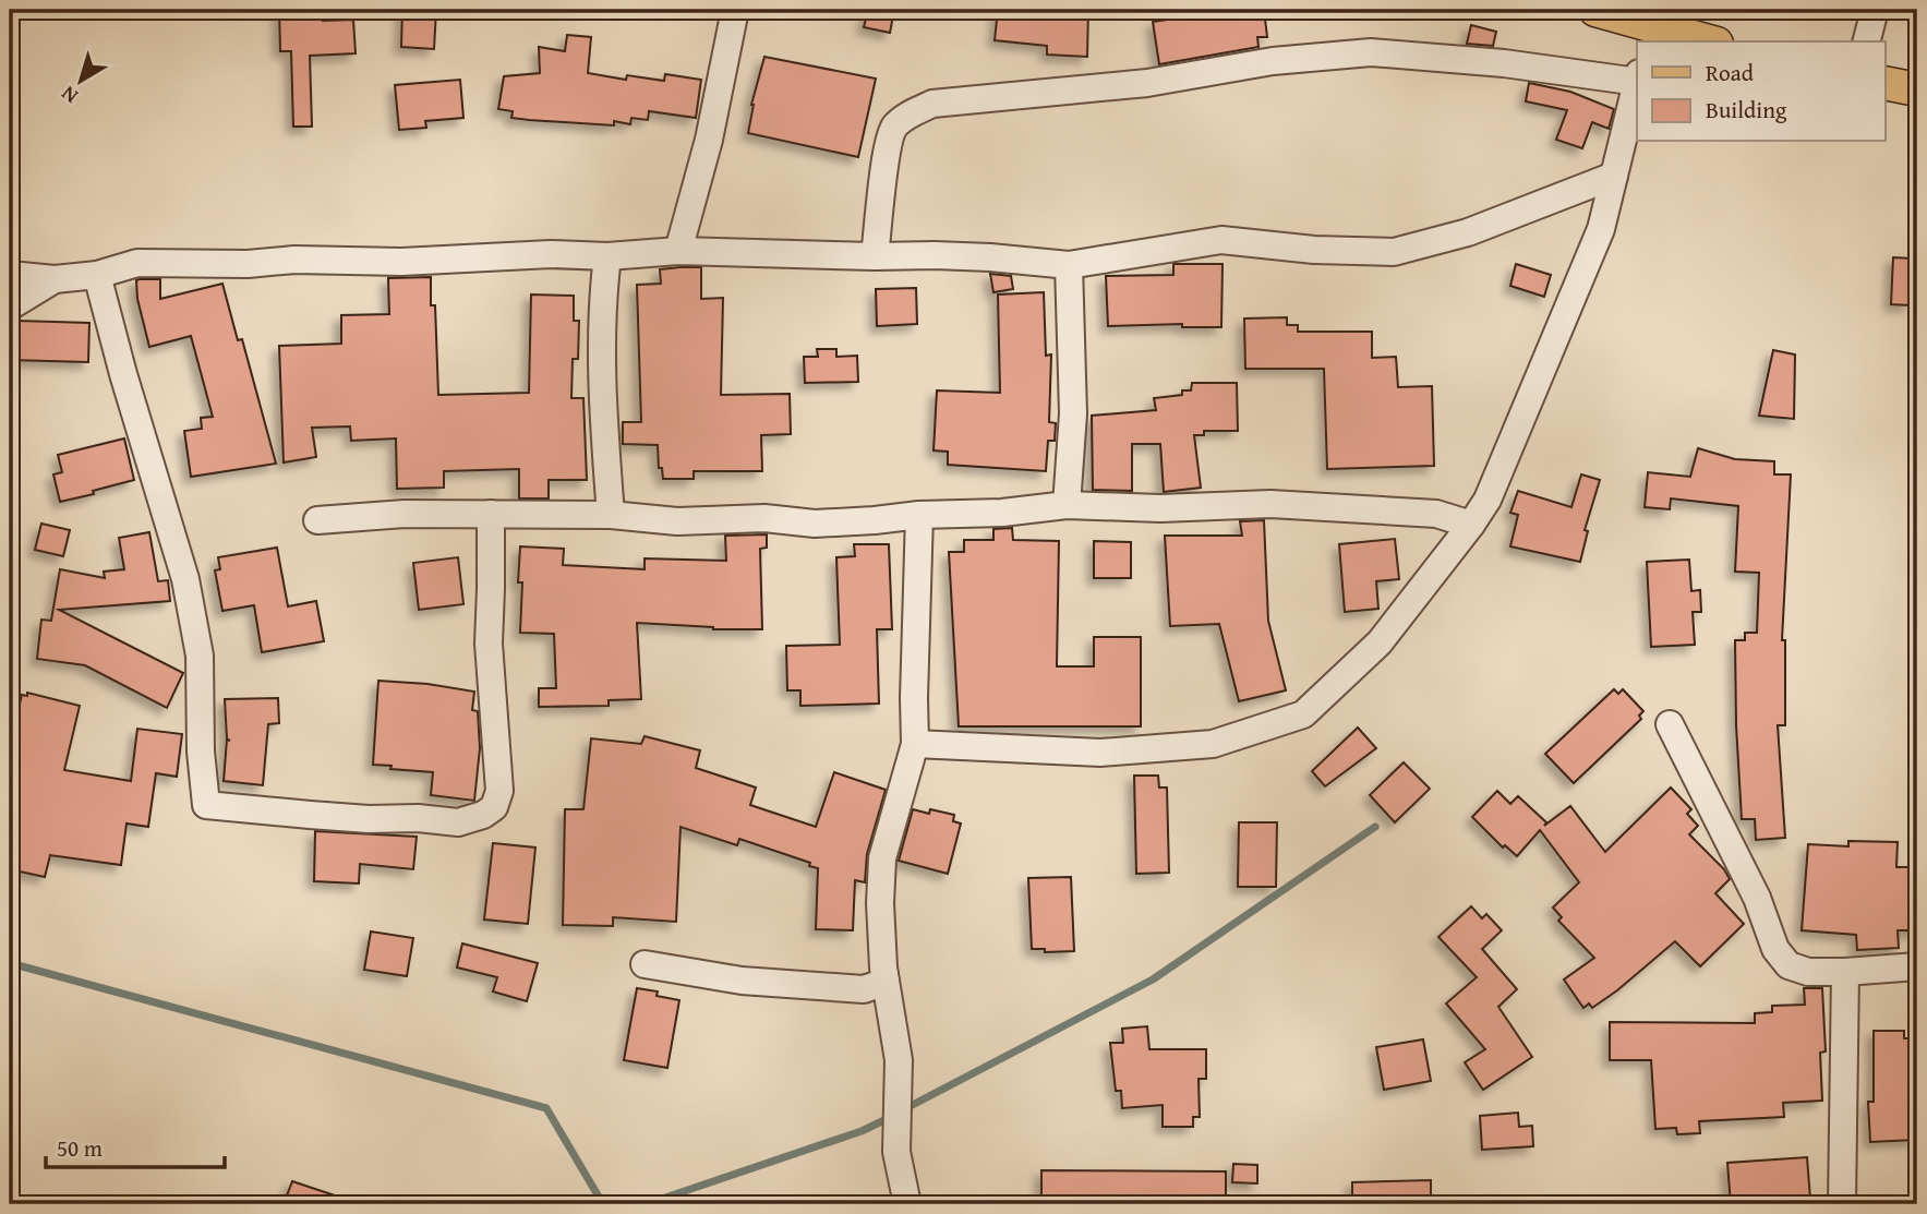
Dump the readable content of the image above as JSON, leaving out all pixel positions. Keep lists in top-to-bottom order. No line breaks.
{"legend":["Road","Building"],"scale_bar":"50 m","north":"bottom left"}
